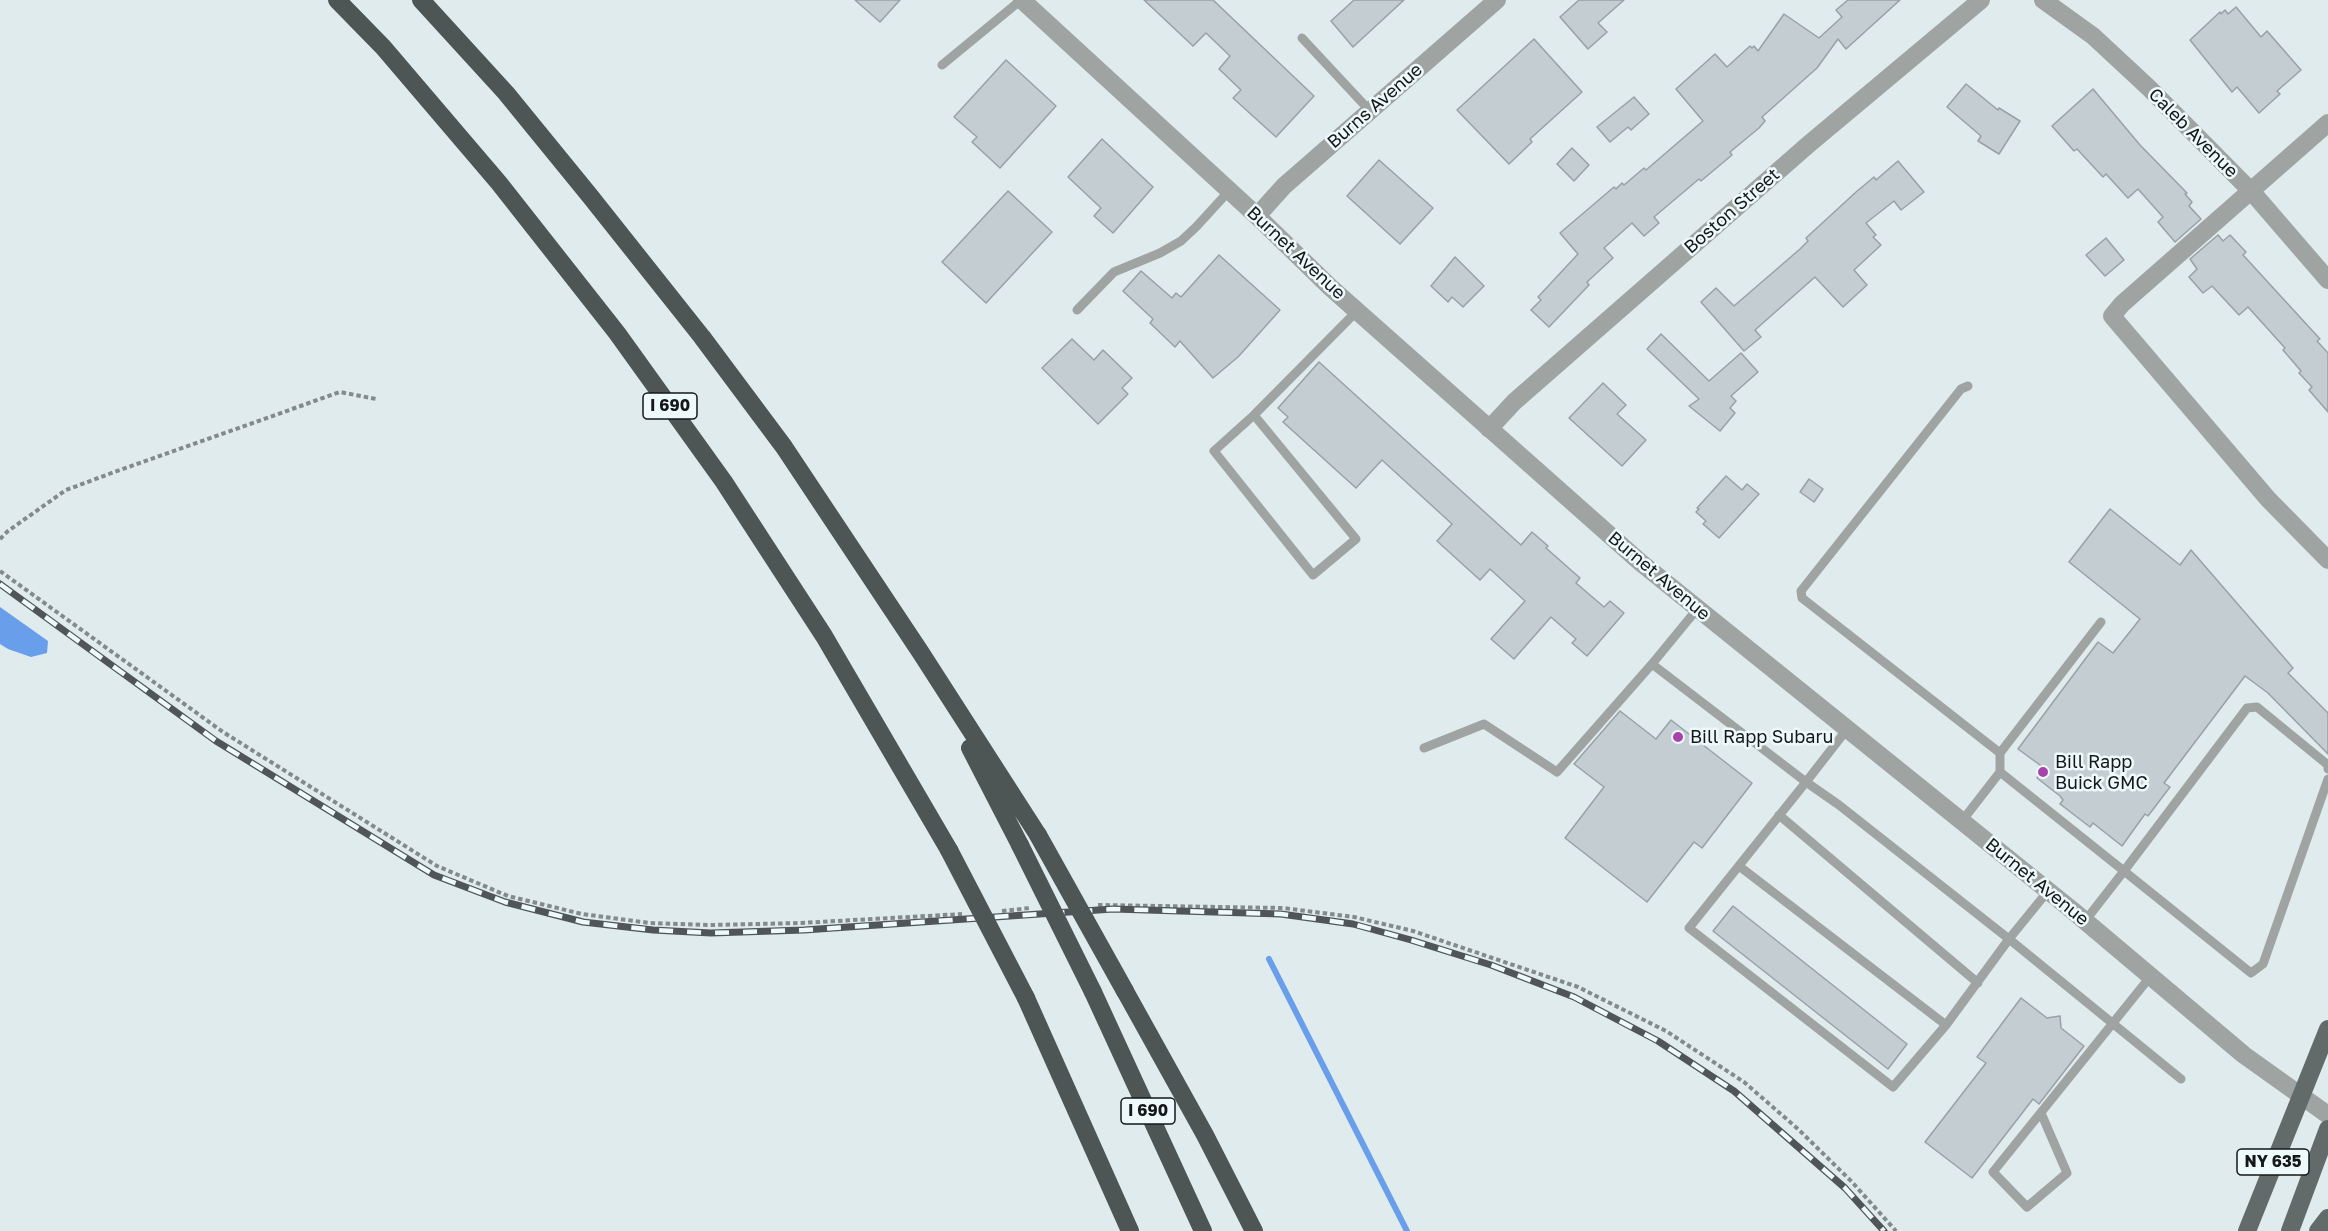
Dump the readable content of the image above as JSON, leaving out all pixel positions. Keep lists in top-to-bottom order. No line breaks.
{"streets":{"highway":["I 690"],"main road":["NY 635"],"street":["Burns Avenue","Caleb Avenue","Boston Street","Burnet Avenue"]},"crossings":[["Burns Avenue","Burnet Avenue"],["Boston Street","Burnet Avenue"],["Burnet Avenue","NY 635"]],"places":["Bill Rapp Subaru","Bill Rapp Buick GMC"]}
